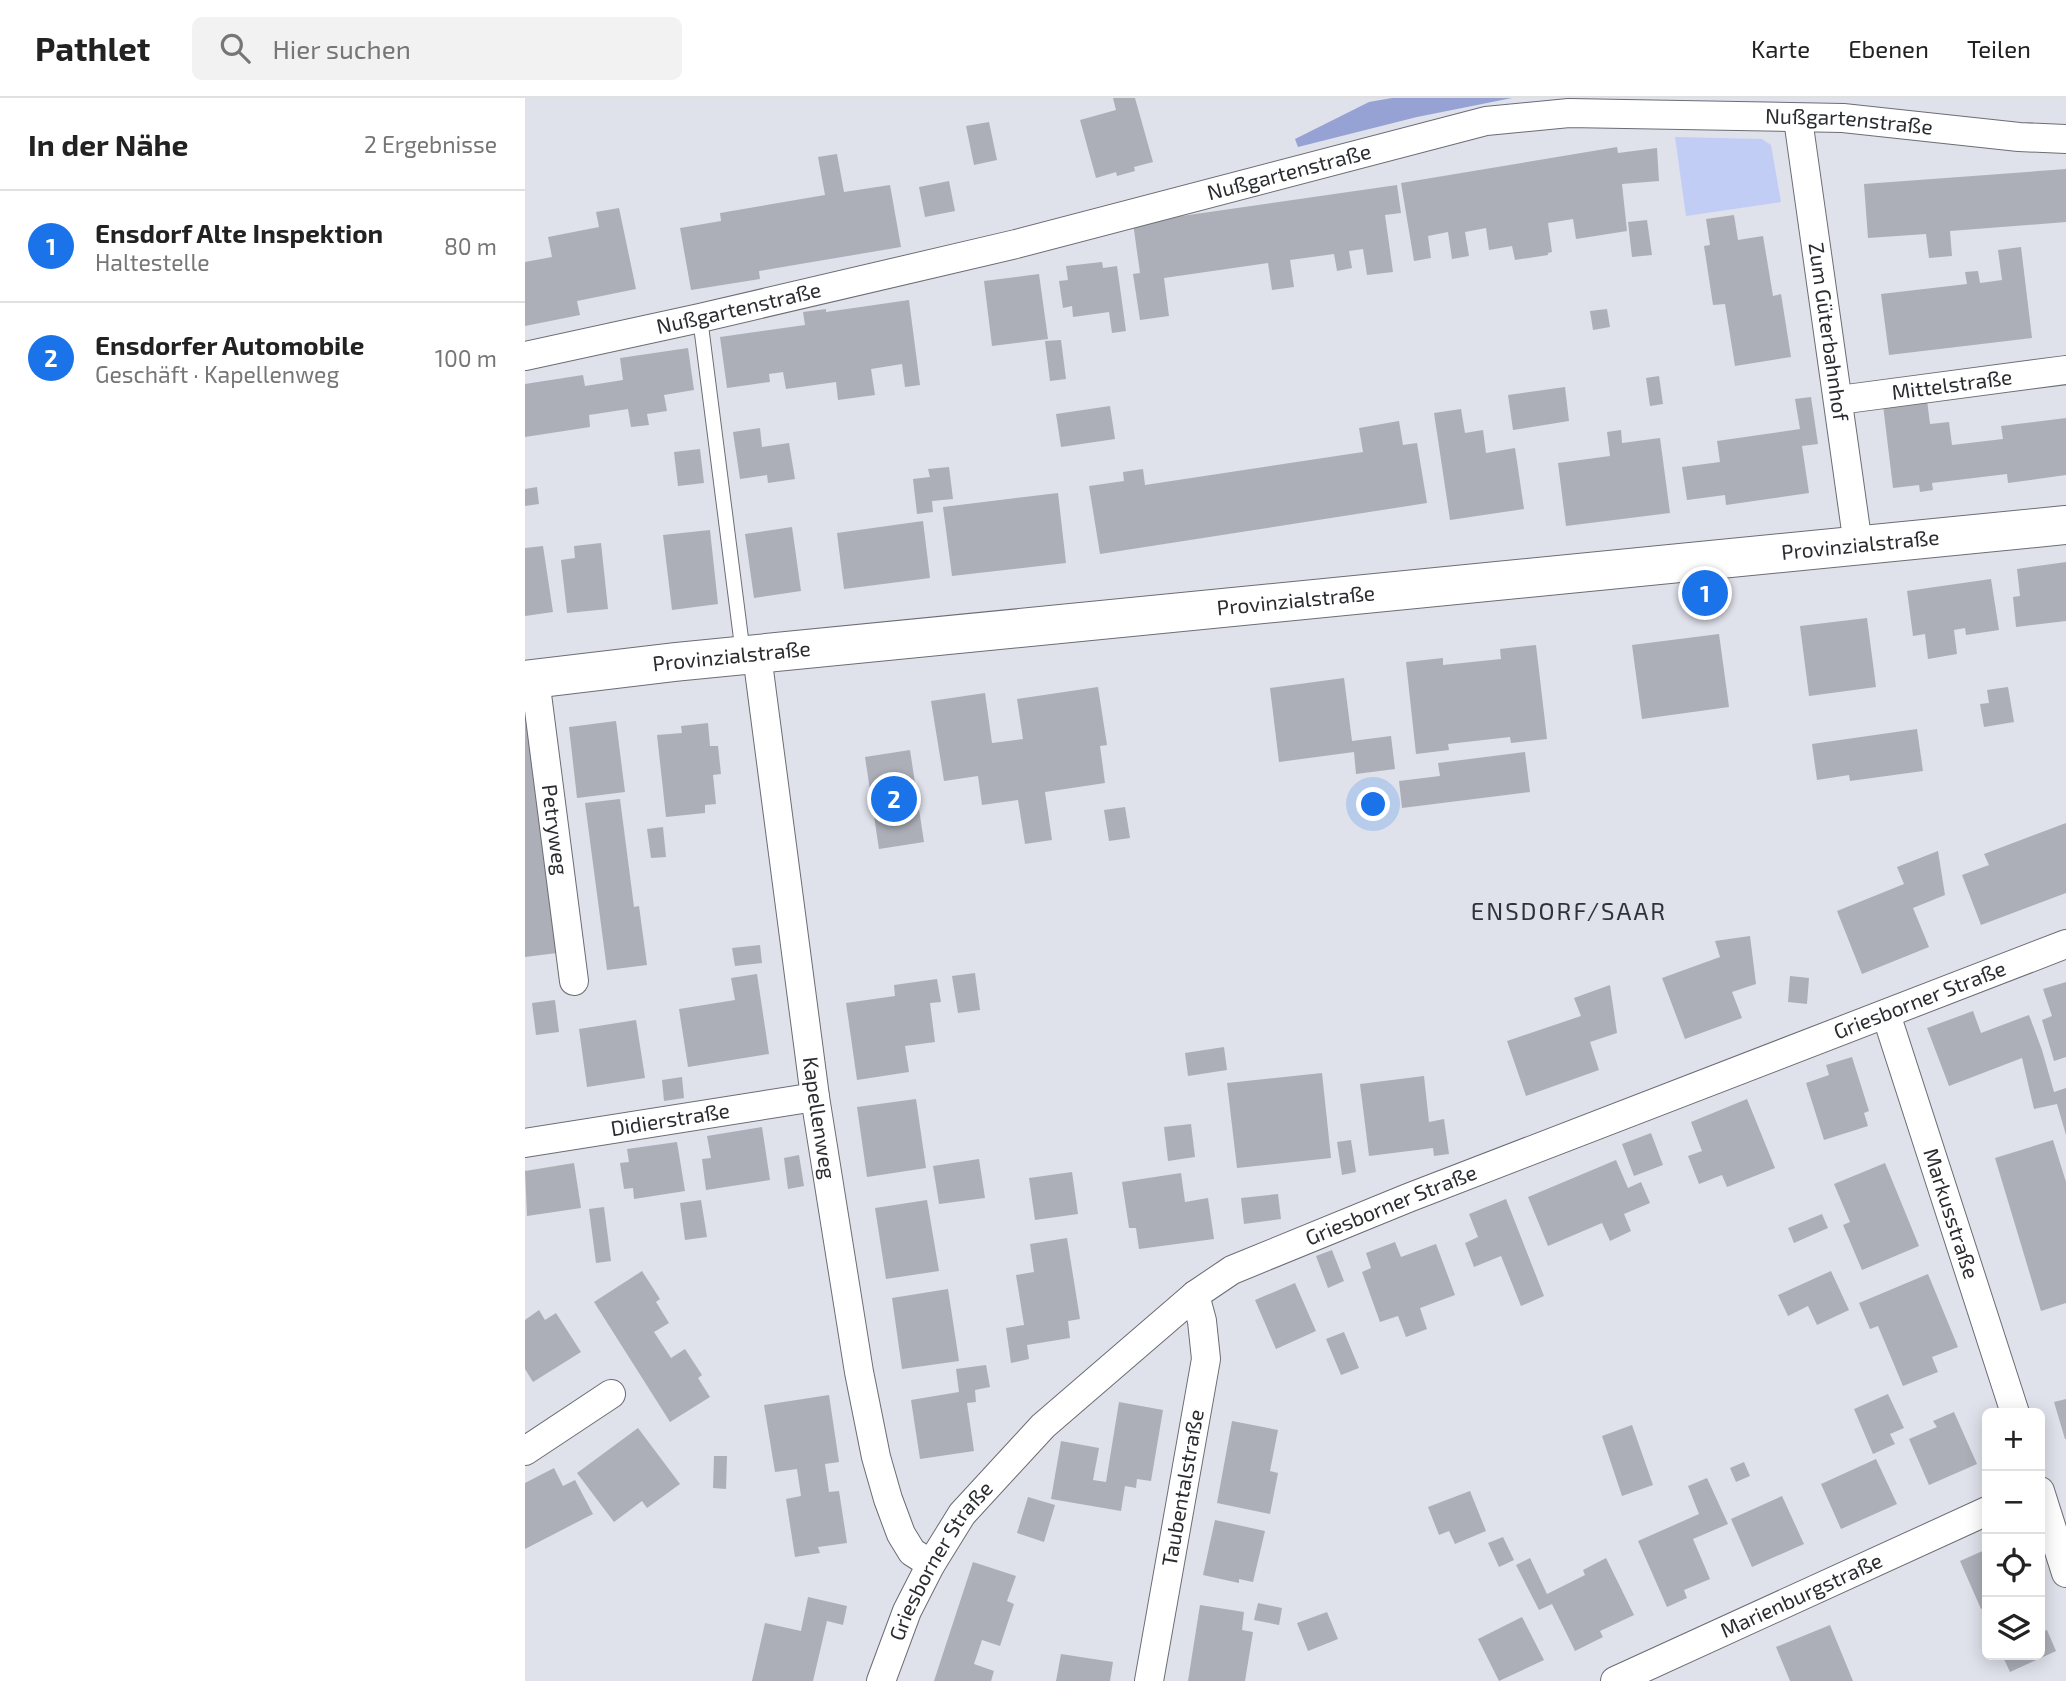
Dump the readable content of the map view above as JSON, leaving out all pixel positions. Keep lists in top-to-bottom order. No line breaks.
{"streets":{"main road":["Provinzialstraße"],"street":["Nußgartenstraße","Zum Güterbahnhof","Mittelstraße","Petryweg","Griesborner Straße","Kapellenweg","Didierstraße","Markusstraße","Taubentalstraße","Marienburgstraße"]},"crossings":[["Nußgartenstraße","Zum Güterbahnhof"],["Zum Güterbahnhof","Mittelstraße"],["Zum Güterbahnhof","Provinzialstraße"],["Provinzialstraße","Petryweg"],["Provinzialstraße","Kapellenweg"],["Griesborner Straße","Kapellenweg"],["Griesborner Straße","Markusstraße"],["Griesborner Straße","Taubentalstraße"],["Kapellenweg","Didierstraße"]],"districts":["ENSDORF/SAAR"],"page":{"header":"Pathlet","search":"Hier suchen","nav":["Karte","Ebenen","Teilen"],"heading":["In der Nähe","2 Ergebnisse"],"list":[{"mark":"1","name":"Ensdorf Alte Inspektion","note":"Haltestelle","value":"80 m"},{"mark":"2","name":"Ensdorfer Automobile","note":"Geschäft · Kapellenweg","value":"100 m"}],"pins":["1","2"],"map_buttons":["+","−"]}}
